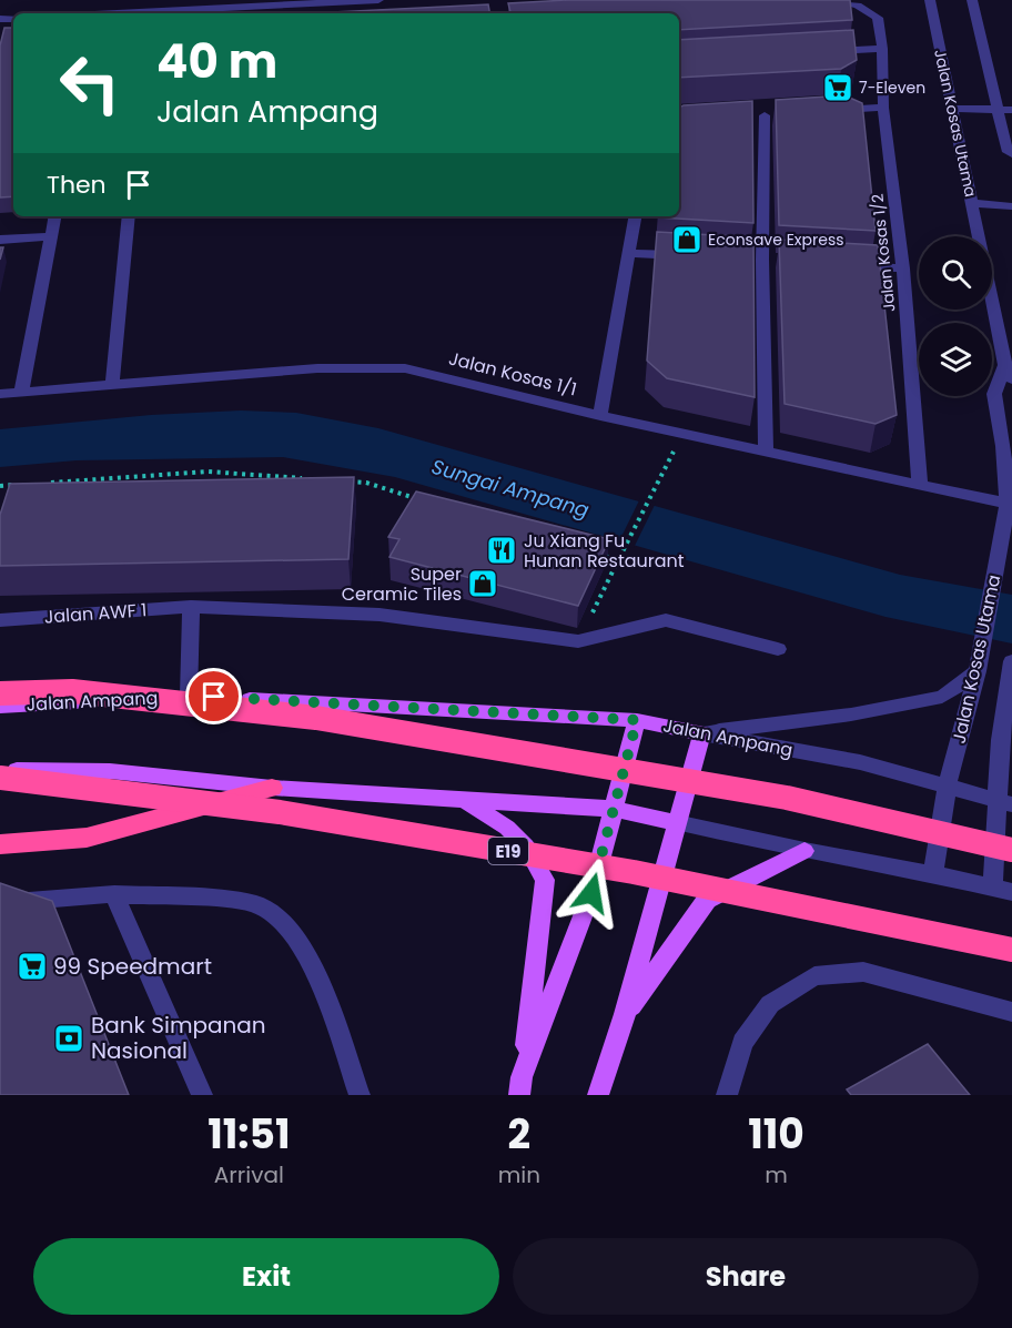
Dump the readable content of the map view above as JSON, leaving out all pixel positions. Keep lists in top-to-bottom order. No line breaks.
{"streets":{"highway":["E19"],"main road":["Jalan Ampang"],"street":["Jalan Kosas Utama","Jalan Kosas 1/2","Jalan Kosas 1/1","Jalan AWF 1"]},"crossings":[["Jalan Kosas Utama","Jalan Kosas 1/1"],["Jalan Kosas Utama","Jalan Ampang"],["Jalan Kosas 1/2","Jalan Kosas 1/1"]],"water":["Sungai Ampang"],"places":{"supermarket":["7-Eleven","99 Speedmart"],"shop":["Econsave Express","Super Ceramic Tiles"],"restaurant":["Ju Xiang Fu Hunan Restaurant"],"bank":["Bank Simpanan Nasional"]},"page":{"turn":["40 m","Jalan Ampang"],"then":"Then","eta":["11:51","Arrival","2","min","110","m"],"buttons":["Exit","Share"]}}
